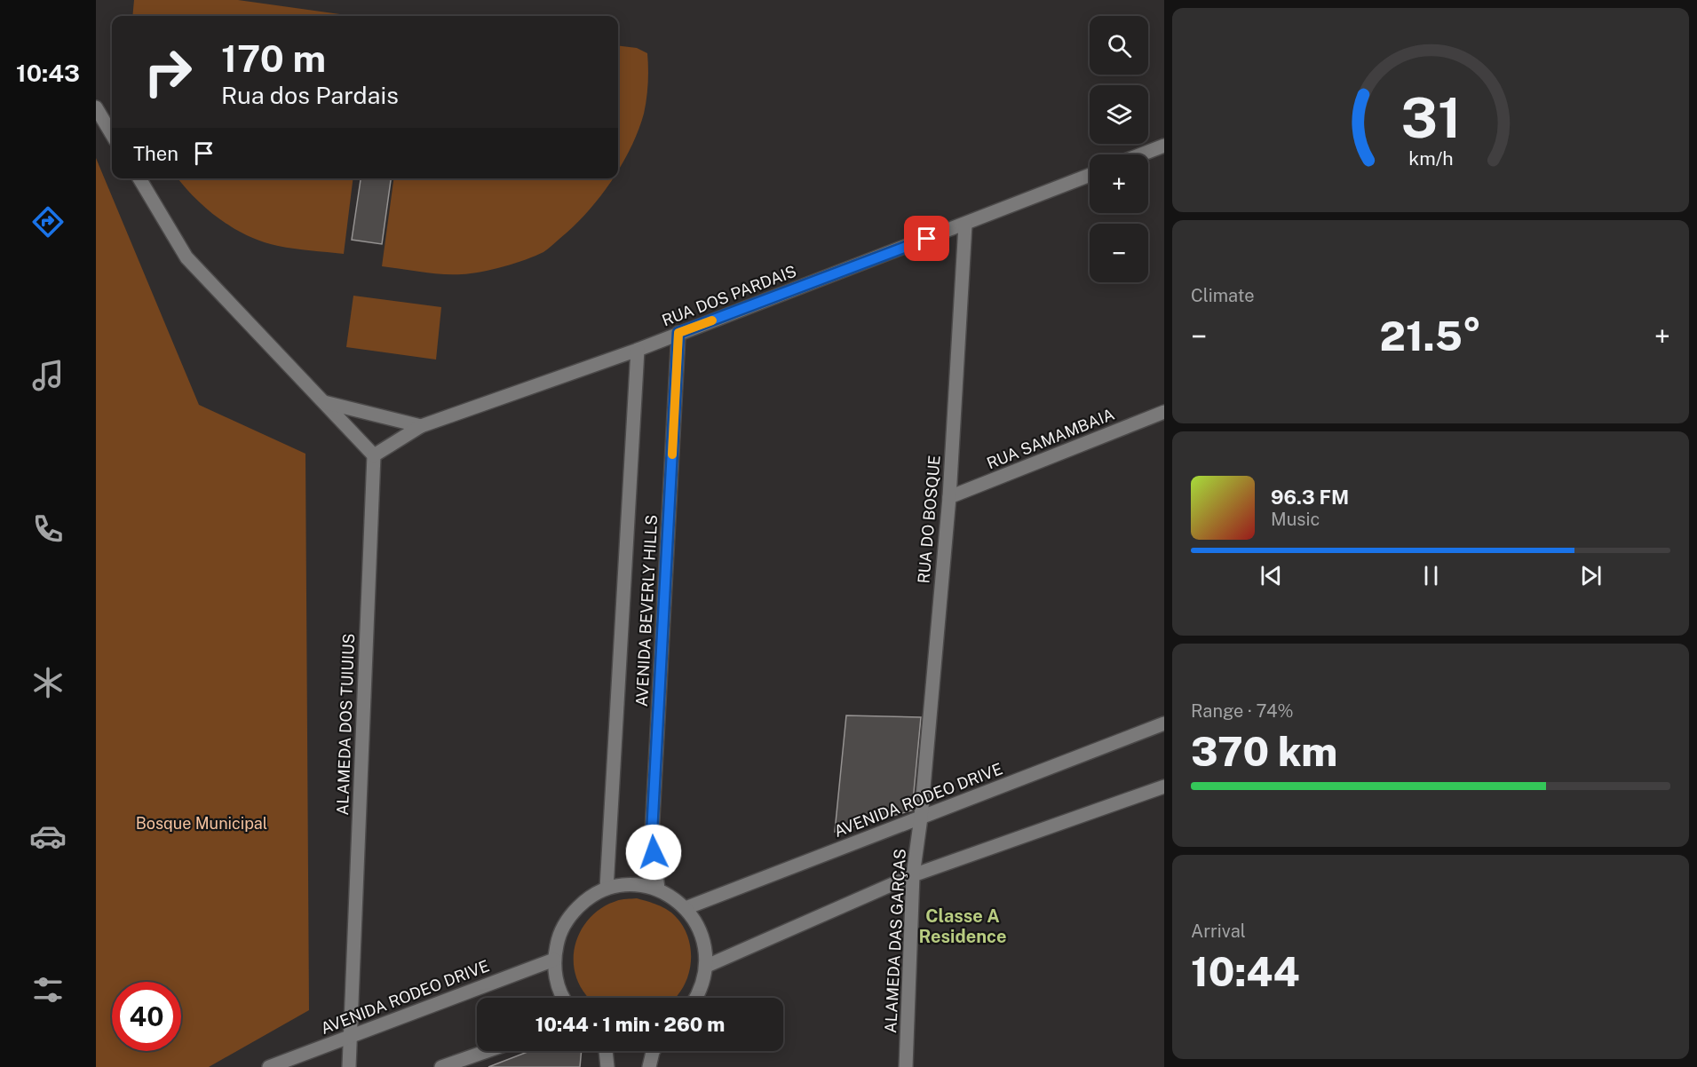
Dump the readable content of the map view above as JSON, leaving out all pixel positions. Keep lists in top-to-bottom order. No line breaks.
{"streets":{"street":["RUA DOS PARDAIS","RUA SAMAMBAIA","RUA DO BOSQUE","AVENIDA BEVERLY HILLS","ALAMEDA DOS TUIUIUS","AVENIDA RODEO DRIVE","ALAMEDA DAS GARÇAS"]},"crossings":[["RUA DOS PARDAIS","RUA DO BOSQUE"],["RUA DOS PARDAIS","AVENIDA BEVERLY HILLS"],["RUA DOS PARDAIS","ALAMEDA DOS TUIUIUS"],["RUA SAMAMBAIA","RUA DO BOSQUE"],["RUA DO BOSQUE","AVENIDA RODEO DRIVE"],["RUA DO BOSQUE","ALAMEDA DAS GARÇAS"],["ALAMEDA DOS TUIUIUS","AVENIDA RODEO DRIVE"],["AVENIDA RODEO DRIVE","ALAMEDA DAS GARÇAS"]],"districts":["Classe A Residence"],"parks":["Bosque Municipal"],"page":{"tabs":"10:43","map_buttons":["+","−"],"turn":["170 m","Rua dos Pardais"],"then":"Then","tile":["Climate",["Range · 74%","370 km"],["Arrival","10:44"]],"heat":["−","21.5°","+"],"song":["96.3 FM","Music"],"limit":"40","trip":"10:44 · 1 min · 260 m","gauge":["31","km/h"]}}
